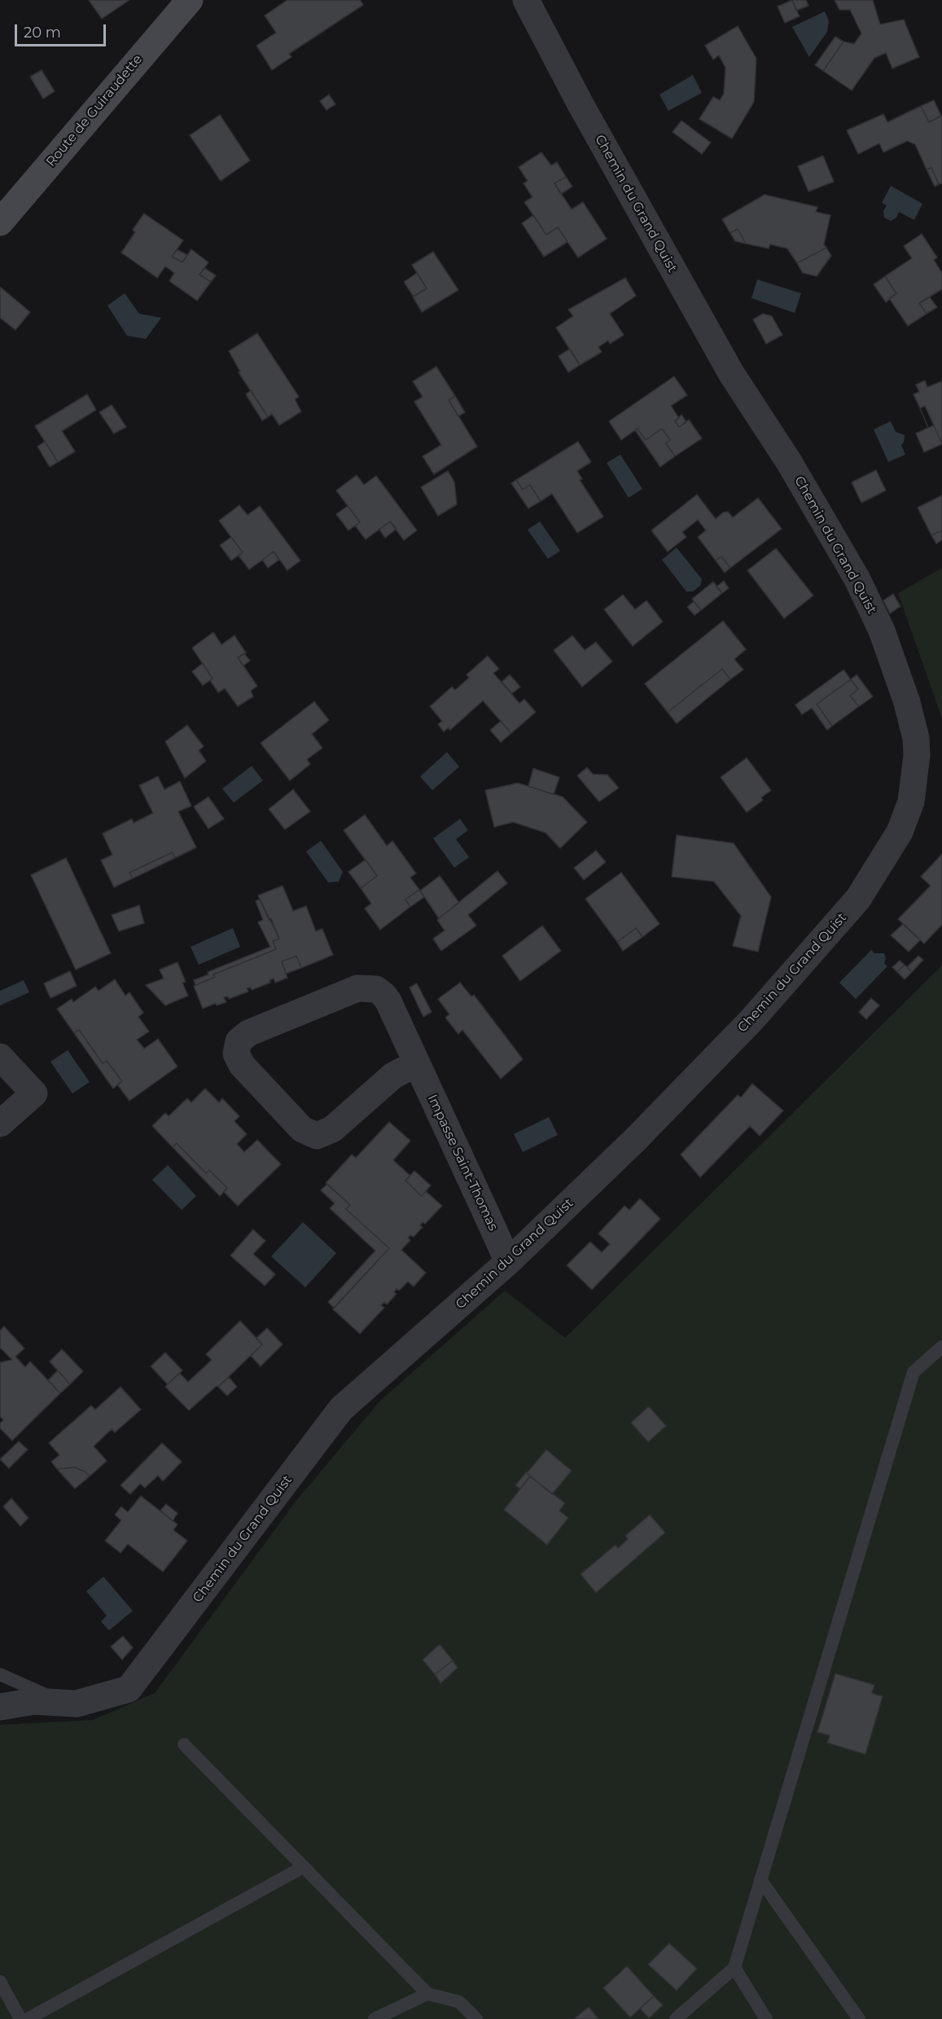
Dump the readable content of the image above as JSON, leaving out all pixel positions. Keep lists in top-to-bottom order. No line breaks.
{"streets":{"street":["Route de Guiraudette","Chemin du Grand Quist","Impasse Saint-Thomas"]},"crossings":[["Chemin du Grand Quist","Impasse Saint-Thomas"]],"scale_bar":"20 m"}
